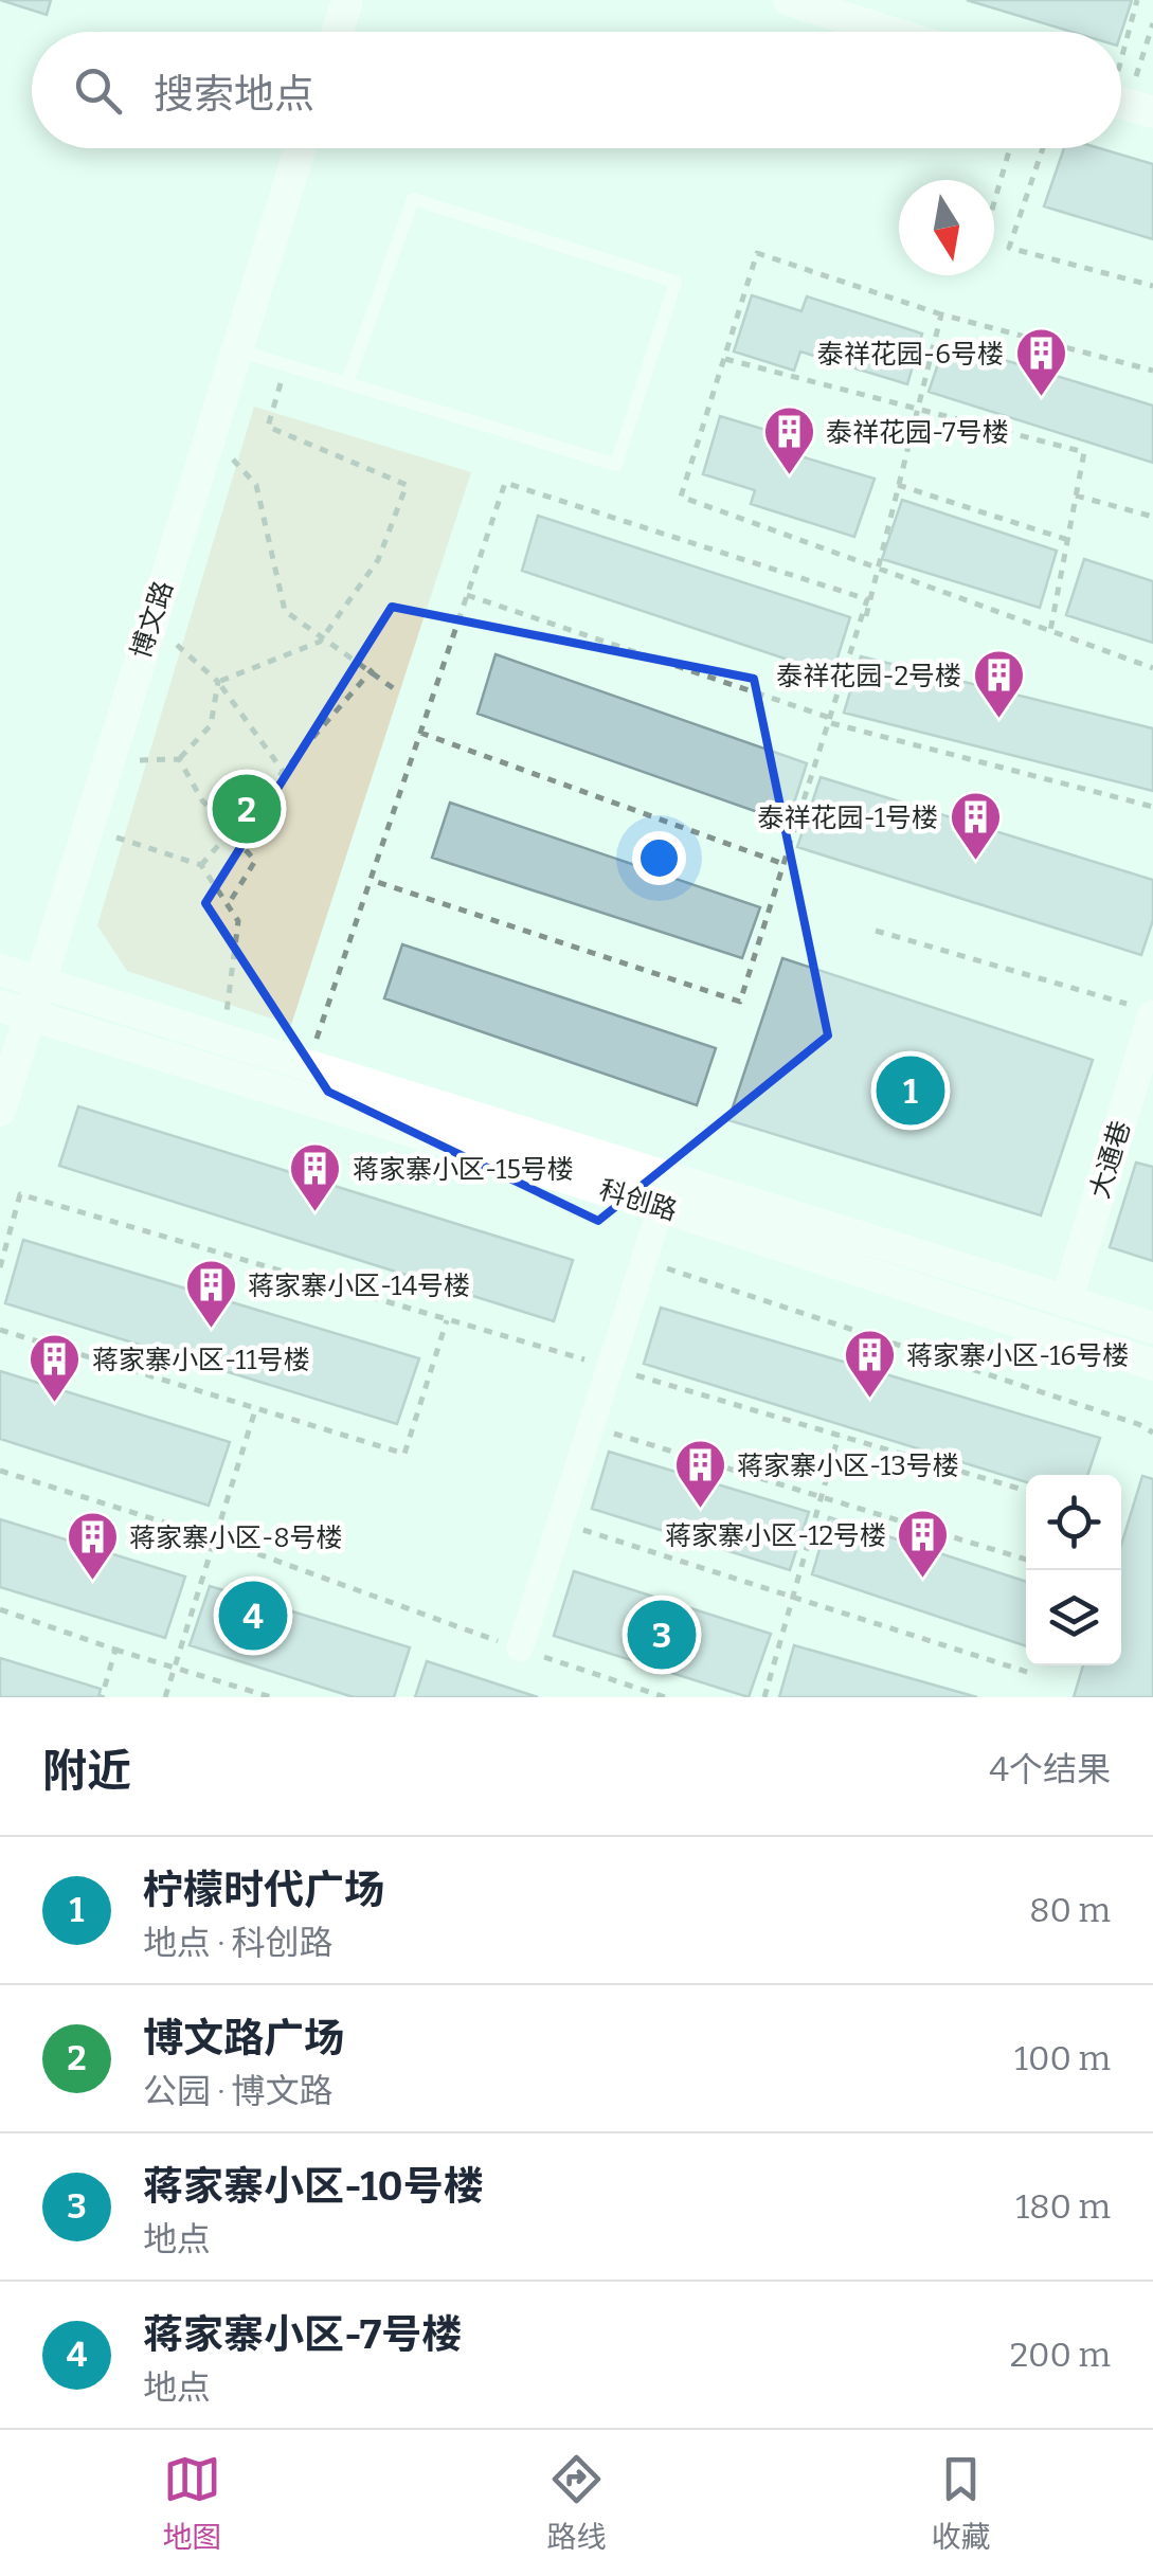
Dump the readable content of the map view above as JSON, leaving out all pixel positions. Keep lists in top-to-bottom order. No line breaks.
{"streets":{"street":["博文路","大通巷","科创路"]},"crossings":[["博文路","科创路"],["大通巷","科创路"]],"places":{"building":["泰祥花园-6号楼","泰祥花园-7号楼","泰祥花园-2号楼","泰祥花园-1号楼","蒋家寨小区-15号楼","蒋家寨小区-14号楼","蒋家寨小区-16号楼","蒋家寨小区-11号楼","蒋家寨小区-13号楼","蒋家寨小区-12号楼","蒋家寨小区-8号楼"]},"north":"bottom","page":{"search":"搜索地点","pins":["2","1","4","3"],"heading":["附近","4个结果"],"list":[{"mark":"1","name":"柠檬时代广场","note":"地点 · 科创路","value":"80 m"},{"mark":"2","name":"博文路广场","note":"公园 · 博文路","value":"100 m"},{"mark":"3","name":"蒋家寨小区-10号楼","note":"地点","value":"180 m"},{"mark":"4","name":"蒋家寨小区-7号楼","note":"地点","value":"200 m"}],"nav":["地图","路线","收藏"]}}
